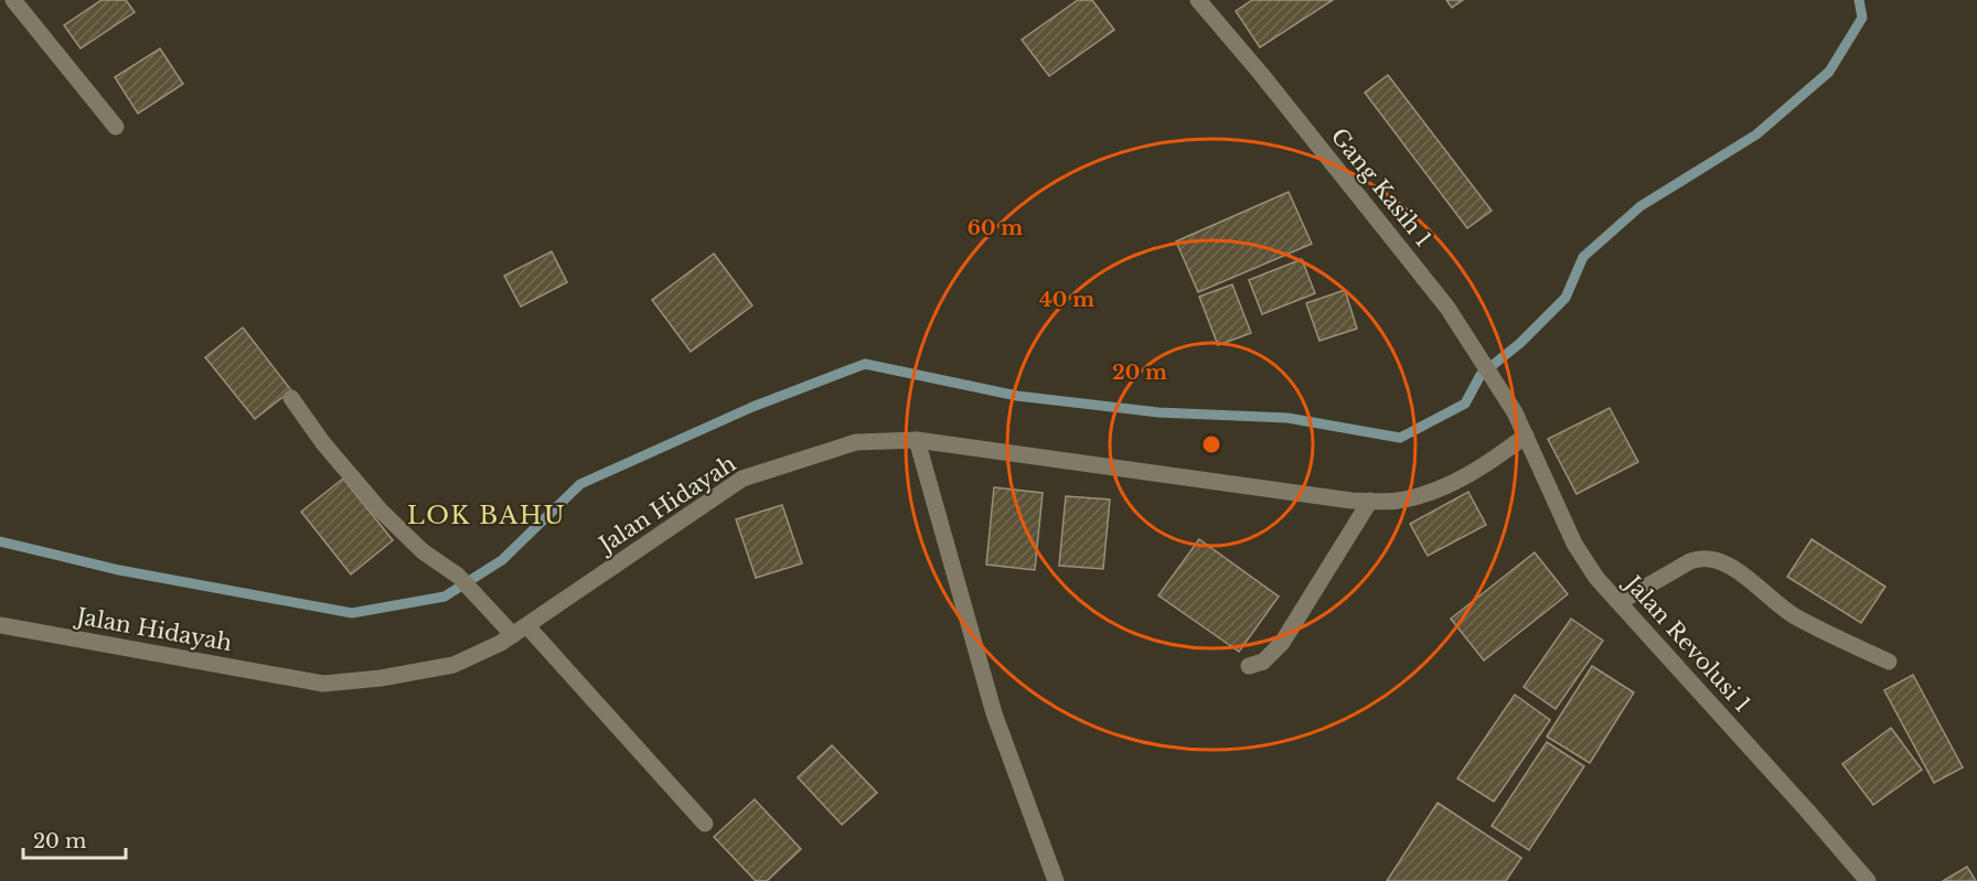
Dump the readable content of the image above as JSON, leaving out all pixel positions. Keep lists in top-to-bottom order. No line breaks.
{"streets":{"street":["Gang Kasih 1","Jalan Hidayah","Jalan Revolusi 1"]},"crossings":[["Gang Kasih 1","Jalan Revolusi 1"],["Jalan Hidayah","Jalan Revolusi 1"]],"districts":["LOK BAHU"],"scale_bar":"20 m","rings":["60 m","40 m","20 m"]}
